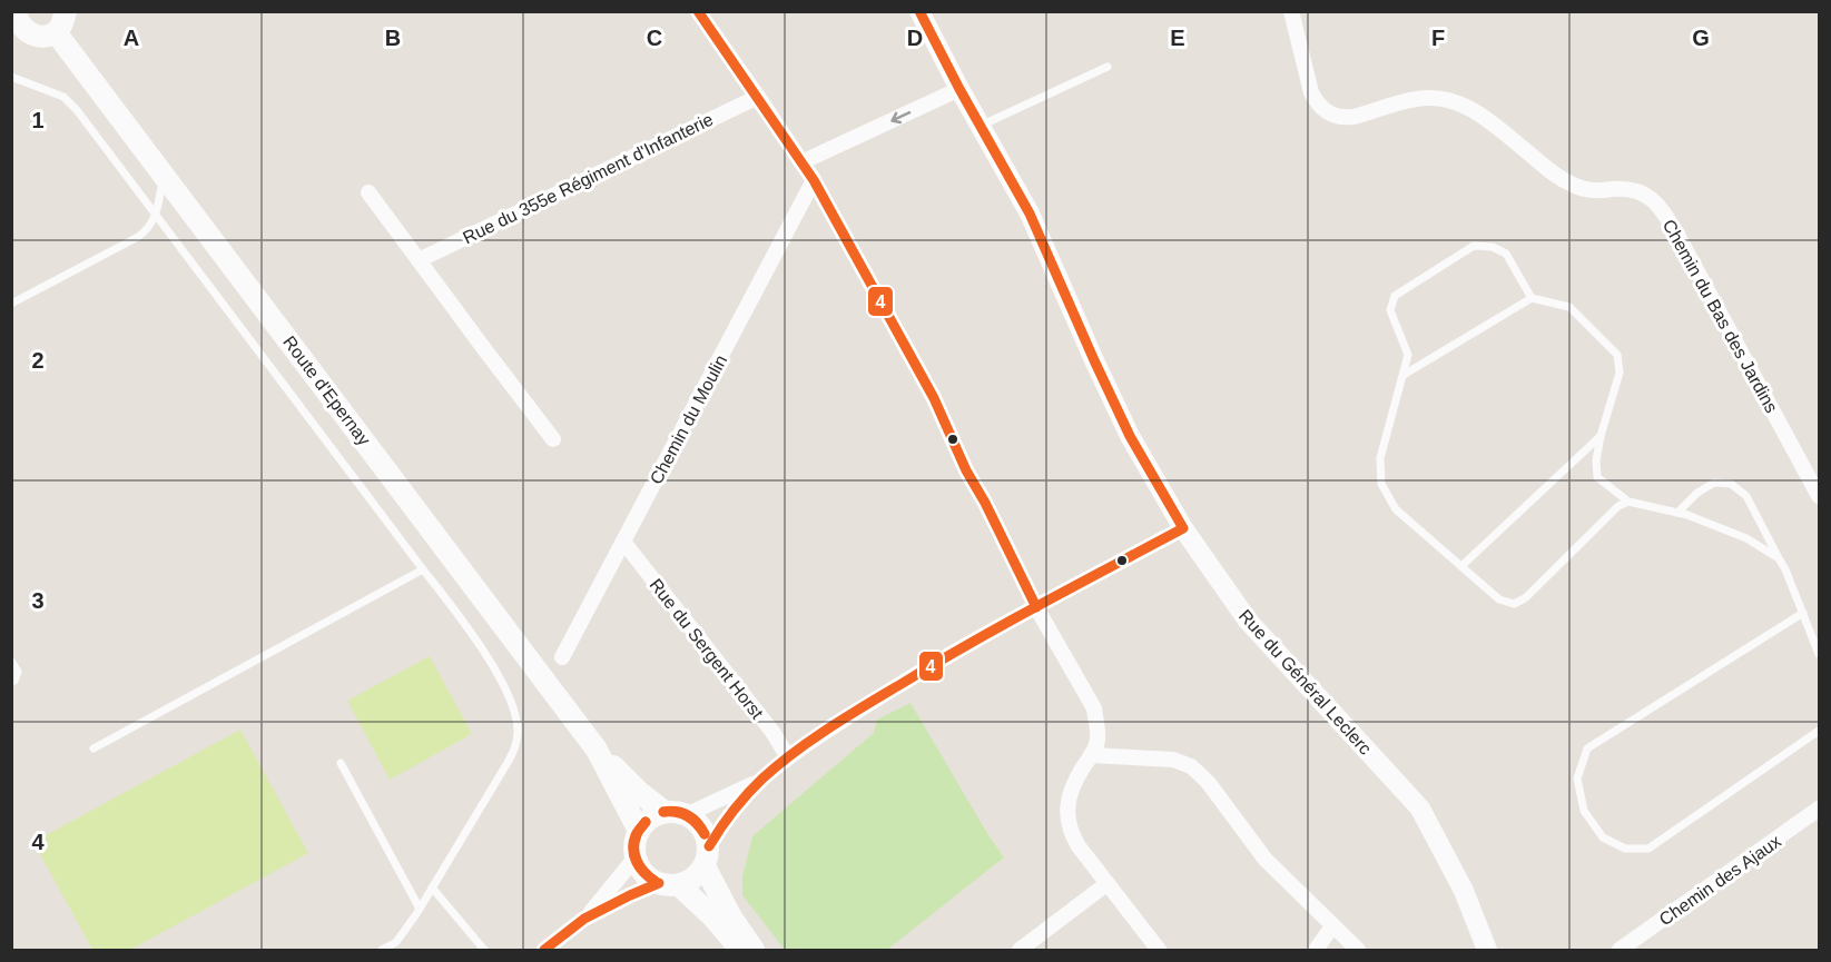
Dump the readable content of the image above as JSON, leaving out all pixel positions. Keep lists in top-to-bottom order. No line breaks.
{"streets":{"main road":["Route d'Epernay"],"street":["Rue du 355e Régiment d'Infanterie","Chemin du Bas des Jardins","Chemin du Moulin","Rue du Sergent Horst","Rue du Général Leclerc","Chemin des Ajaux"]},"crossings":[["Chemin du Moulin","Rue du Sergent Horst"]],"lines":["transit line 4"],"grid":{"columns":["A","B","C","D","E","F","G"],"rows":["1","2","3","4"]}}
